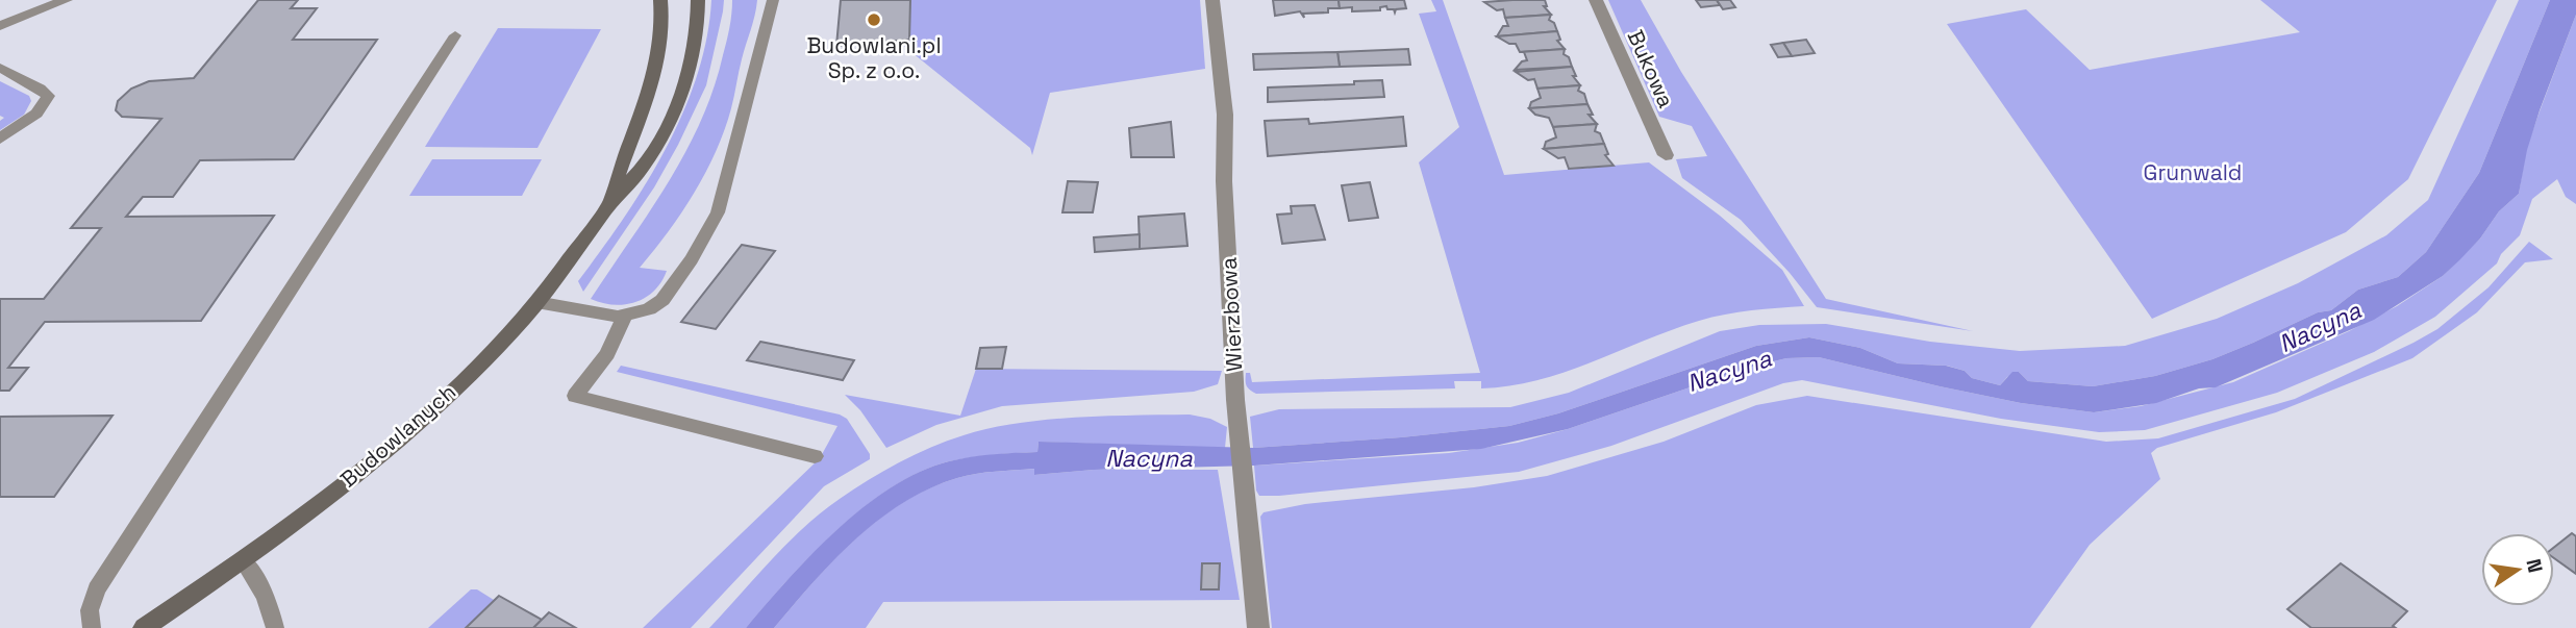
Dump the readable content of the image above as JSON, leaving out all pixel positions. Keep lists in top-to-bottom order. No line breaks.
{"streets":{"street":["Bukowa","Wierzbowa","Budowlanych"]},"water":["Nacyna"],"parks":["Grunwald"],"places":["Budowlani.pl Sp. z o.o."],"north":"right"}
